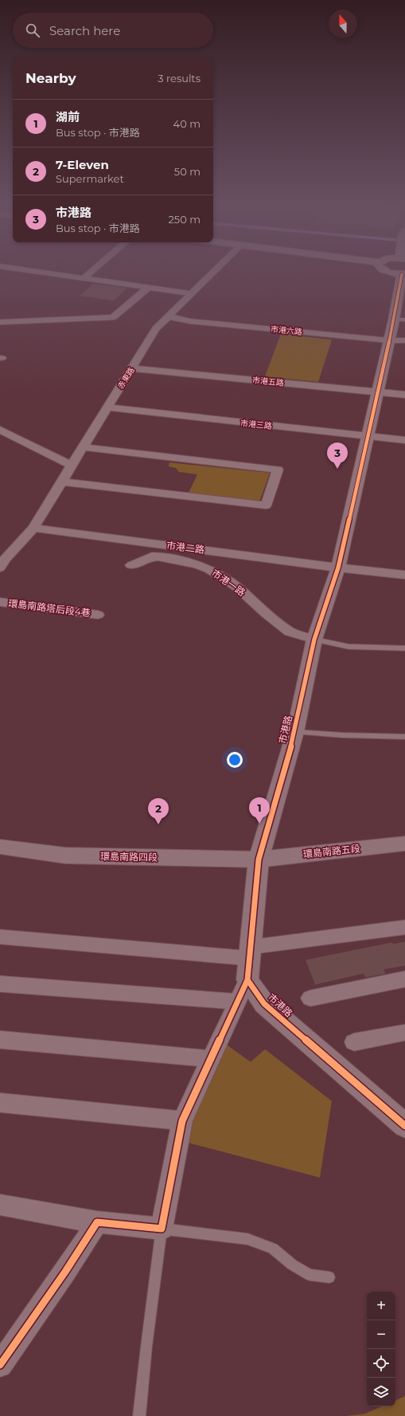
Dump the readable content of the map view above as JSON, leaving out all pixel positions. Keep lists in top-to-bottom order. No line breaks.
{"streets":{"street":["市港六路","赤東路","市港五路","市港三路","市港二路","市港一路","環島南路塔后段4巷","市港路","環島南路五段","環島南路四段"]},"crossings":[["市港六路","赤東路"],["市港六路","市港路"],["赤東路","市港五路"],["赤東路","市港三路"],["赤東路","市港二路"],["市港五路","市港路"],["市港三路","市港路"],["市港二路","市港路"],["市港一路","市港路"],["市港路","環島南路五段"],["市港路","環島南路四段"],["環島南路五段","環島南路四段"]],"north":"top","page":{"search":"Search here","heading":["Nearby","3 results"],"list":[{"mark":"1","name":"湖前","note":"Bus stop · 市港路","value":"40 m"},{"mark":"2","name":"7-Eleven","note":"Supermarket","value":"50 m"},{"mark":"3","name":"市港路","note":"Bus stop · 市港路","value":"250 m"}],"pins":["3","1","2"],"map_buttons":["+","−"]}}
